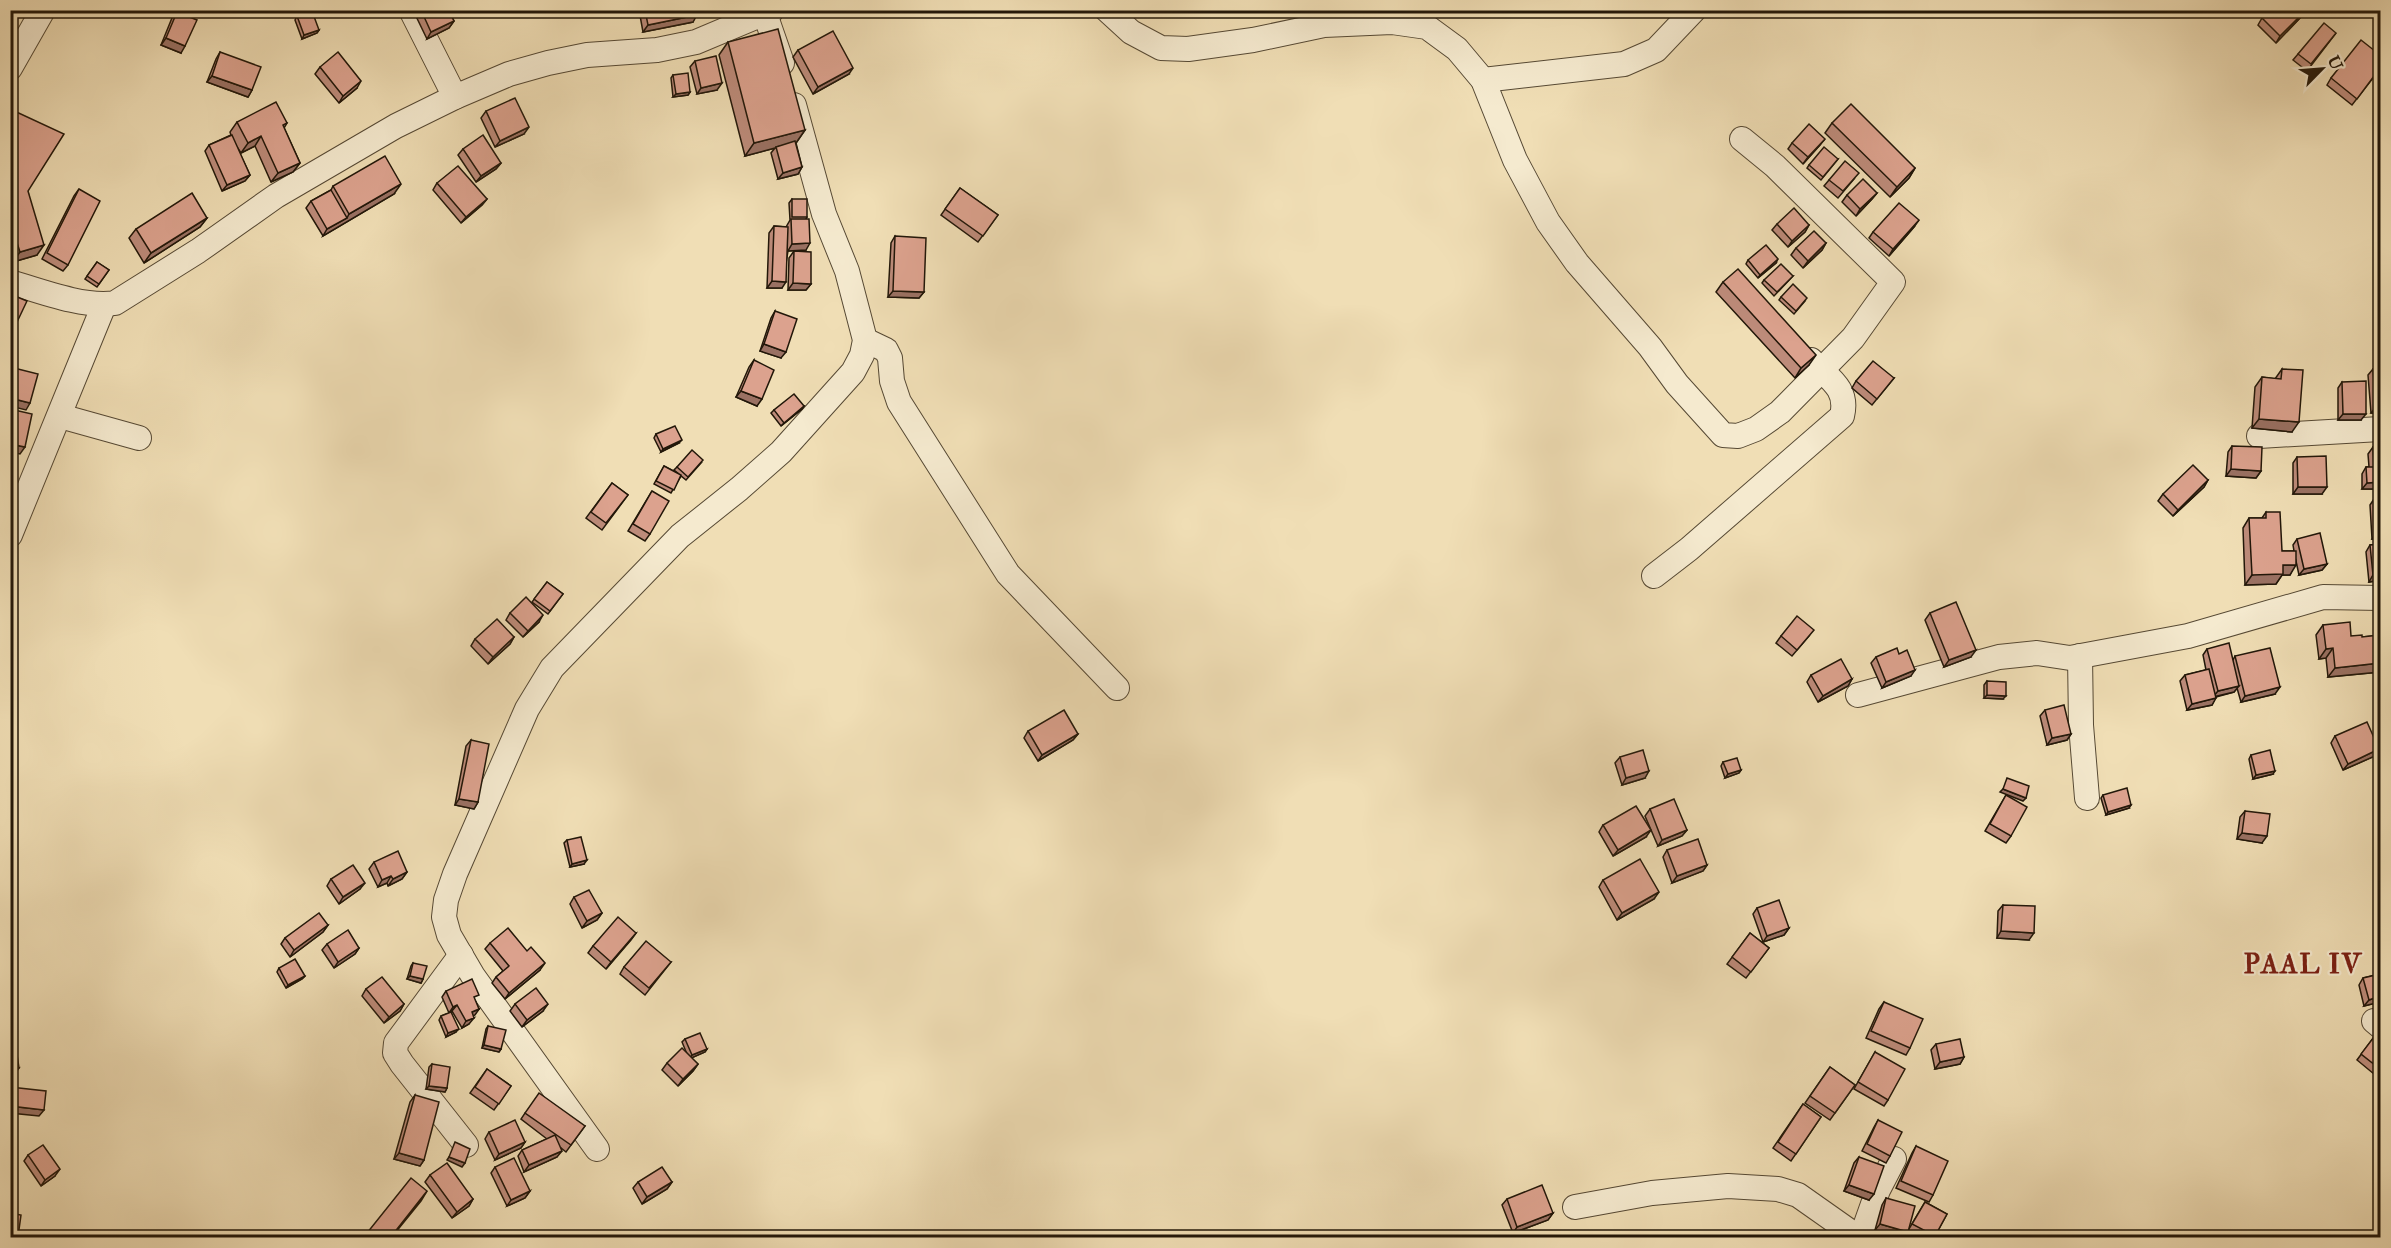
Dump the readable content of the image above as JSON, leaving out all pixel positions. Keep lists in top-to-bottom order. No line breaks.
{"districts":["PAAL IV"],"north":"top right"}
